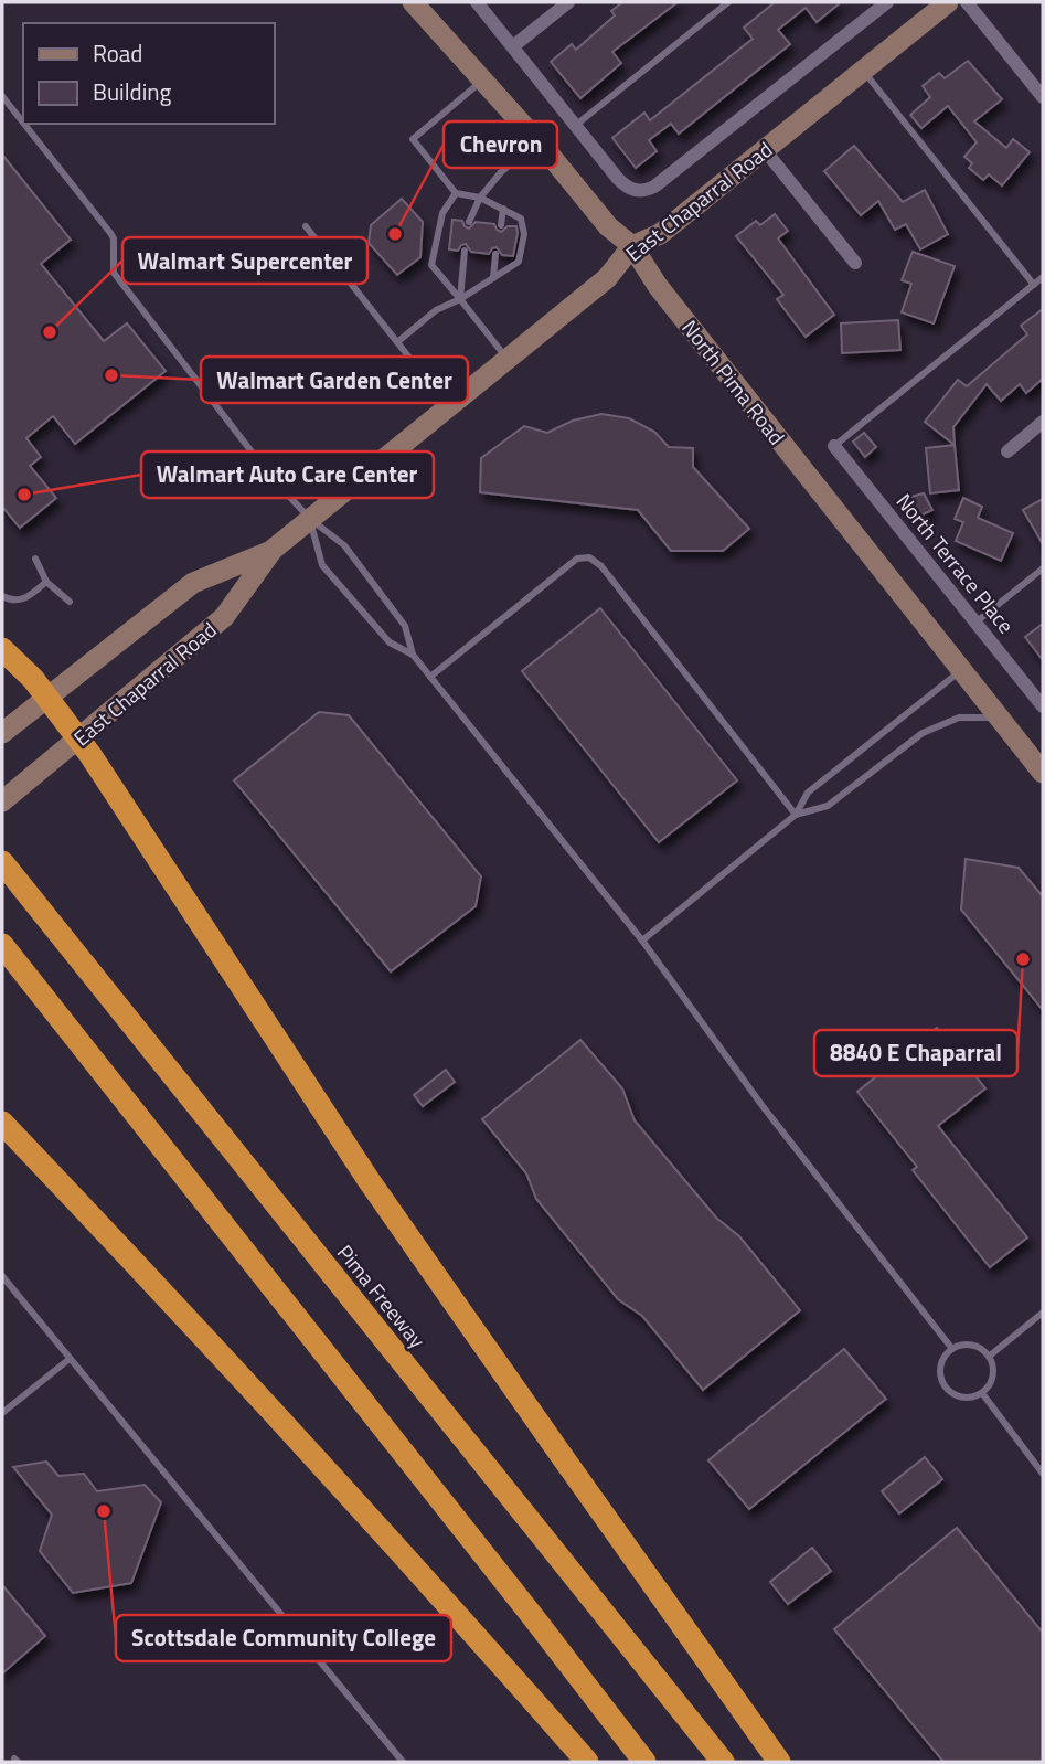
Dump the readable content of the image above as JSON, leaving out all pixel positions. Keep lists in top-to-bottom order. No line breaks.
{"streets":{"highway":["Pima Freeway"],"main road":["East Chaparral Road","North Pima Road"],"street":["North Terrace Place"]},"crossings":[["East Chaparral Road","North Pima Road"]],"places":["Chevron","Walmart Supercenter","Walmart Garden Center","Walmart Auto Care Center","8840 E Chaparral","Scottsdale Community College"],"legend":["Road","Building"]}
